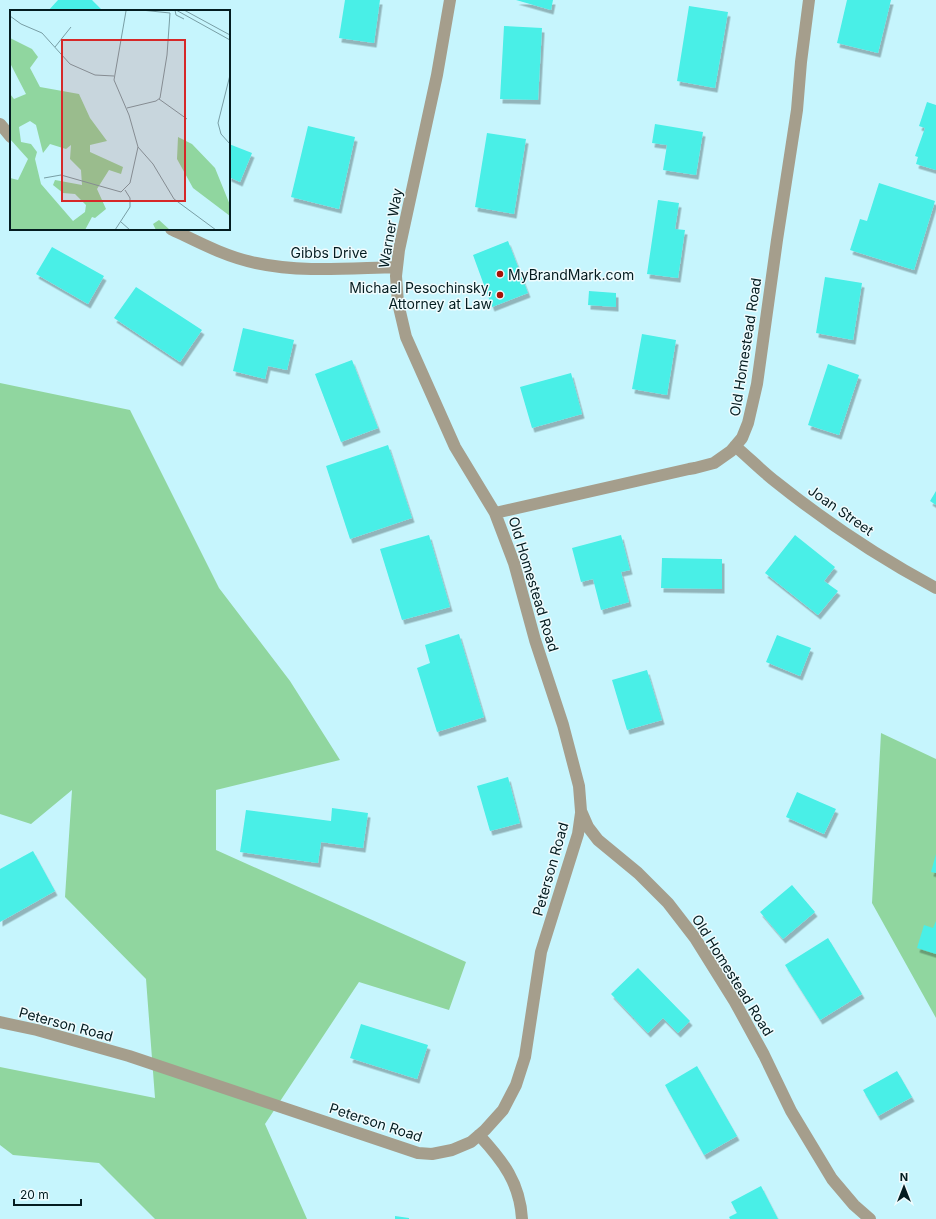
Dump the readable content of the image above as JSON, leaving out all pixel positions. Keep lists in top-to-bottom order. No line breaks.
{"streets":{"street":["Warner Way","Gibbs Drive","Old Homestead Road","Joan Street","Peterson Road"]},"crossings":[["Warner Way","Gibbs Drive"],["Warner Way","Old Homestead Road"],["Old Homestead Road","Joan Street"],["Old Homestead Road","Peterson Road"]],"places":["MyBrandMark.com","Michael Pesochinsky, Attorney at Law"],"scale_bar":"20 m","north":"top"}
